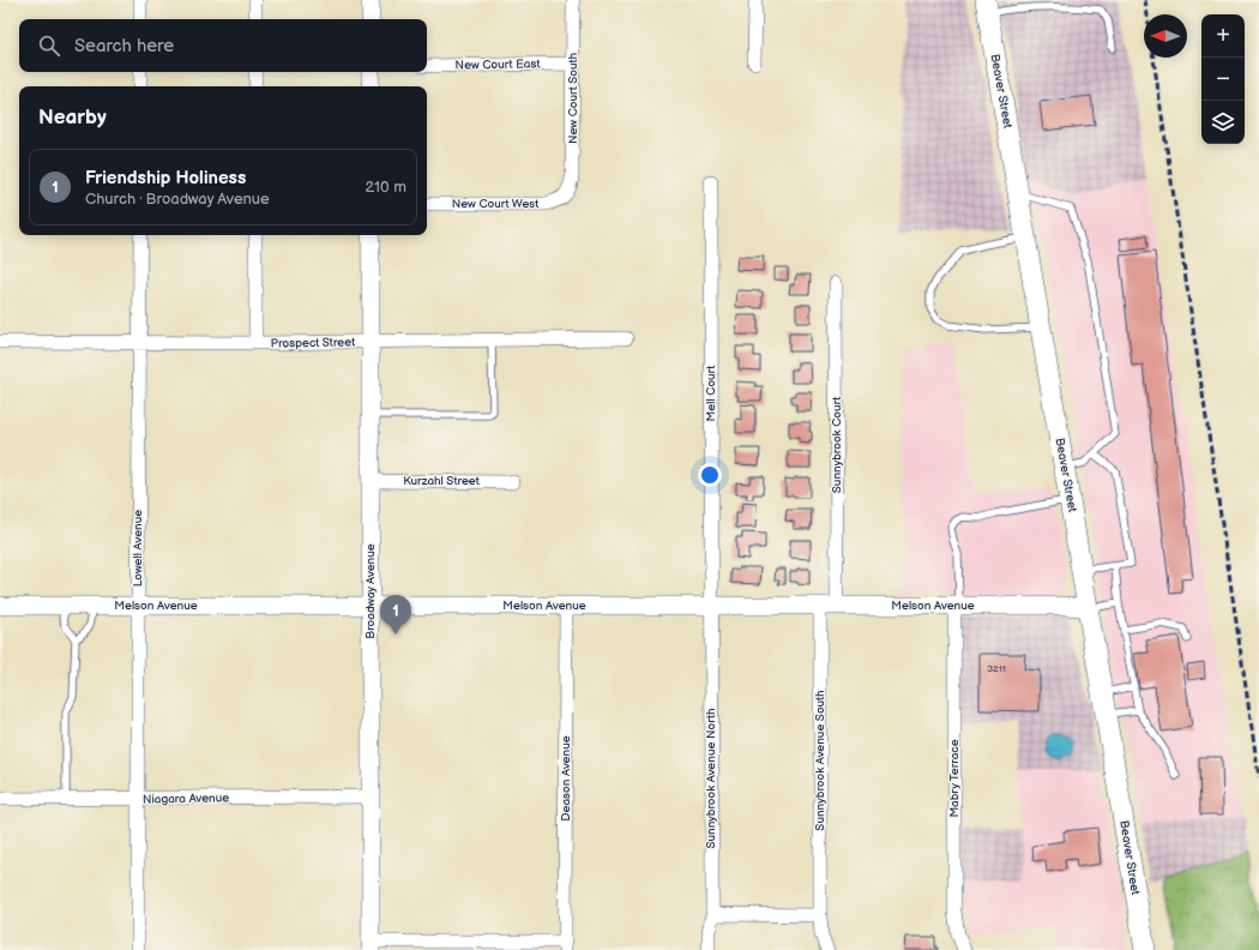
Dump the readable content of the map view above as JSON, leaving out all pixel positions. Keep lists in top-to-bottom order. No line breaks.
{"streets":{"main road":["Beaver Street"],"street":["New Court East","New Court South","New Court West","Prospect Street","Mell Court","Sunnybrook Court","Kurzahl Street","Lowell Avenue","Broadway Avenue","Melson Avenue","Sunnybrook Avenue South","Deason Avenue","Sunnybrook Avenue North","Mabry Terrace","Niagara Avenue"]},"crossings":[["New Court East","New Court South"],["Beaver Street","Melson Avenue"],["New Court South","New Court West"],["Prospect Street","Lowell Avenue"],["Prospect Street","Broadway Avenue"],["Mell Court","Melson Avenue"],["Mell Court","Sunnybrook Avenue North"],["Sunnybrook Court","Melson Avenue"],["Sunnybrook Court","Sunnybrook Avenue South"],["Kurzahl Street","Broadway Avenue"],["Lowell Avenue","Melson Avenue"],["Lowell Avenue","Niagara Avenue"],["Broadway Avenue","Melson Avenue"],["Broadway Avenue","Niagara Avenue"],["Melson Avenue","Sunnybrook Avenue South"],["Melson Avenue","Deason Avenue"],["Melson Avenue","Sunnybrook Avenue North"],["Melson Avenue","Mabry Terrace"]],"house_numbers":["3211"],"north":"left","page":{"map_buttons":["+","−"],"search":"Search here","heading":"Nearby","list":[{"mark":"1","name":"Friendship Holiness","note":"Church · Broadway Avenue","value":"210 m"}],"pins":"1"}}
